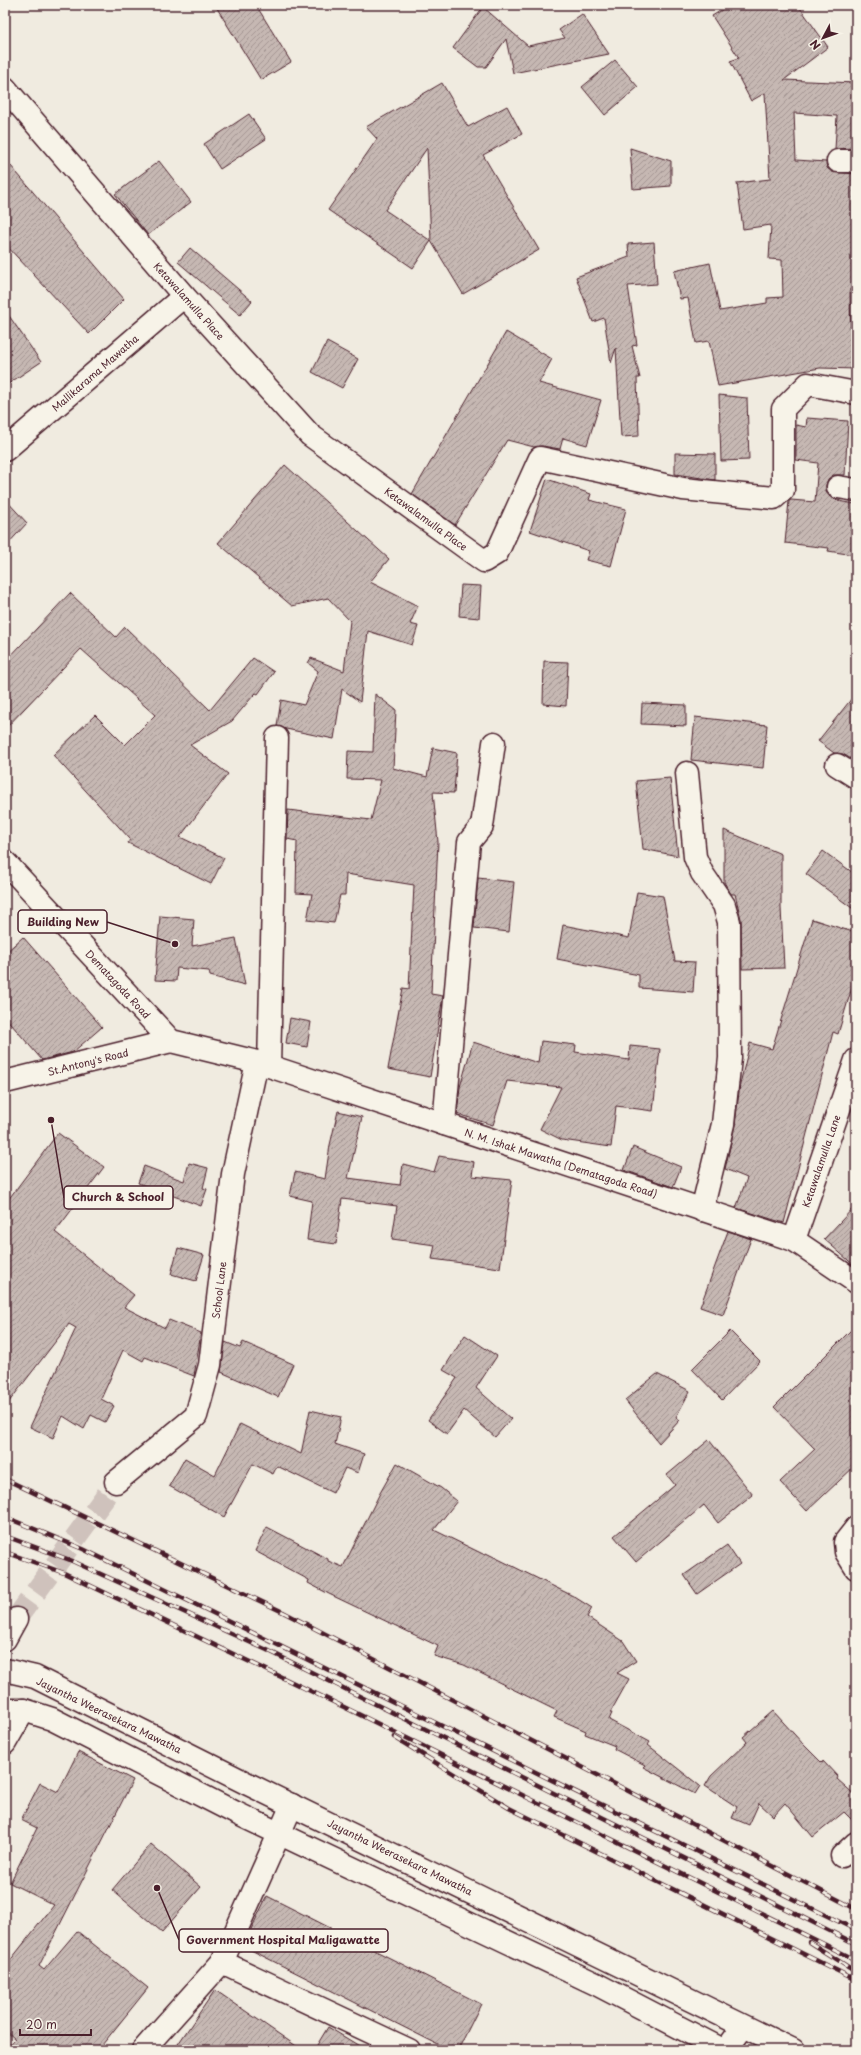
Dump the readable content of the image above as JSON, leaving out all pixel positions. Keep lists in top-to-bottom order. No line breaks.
{"streets":{"street":["Ketawalamulla Place","Mallikarama Mawatha","Dematagoda Road","St.Antony's Road","Ketawalamulla Lane","N. M. Ishak Mawatha (Dematagoda Road)","School Lane","Jayantha Weerasekara Mawatha"]},"crossings":[["Ketawalamulla Place","Mallikarama Mawatha"],["Dematagoda Road","St.Antony's Road"],["Ketawalamulla Lane","N. M. Ishak Mawatha (Dematagoda Road)"],["N. M. Ishak Mawatha (Dematagoda Road)","School Lane"]],"places":["Building New","Church & School","Government Hospital Maligawatte"],"scale_bar":"20 m","north":"bottom left"}
